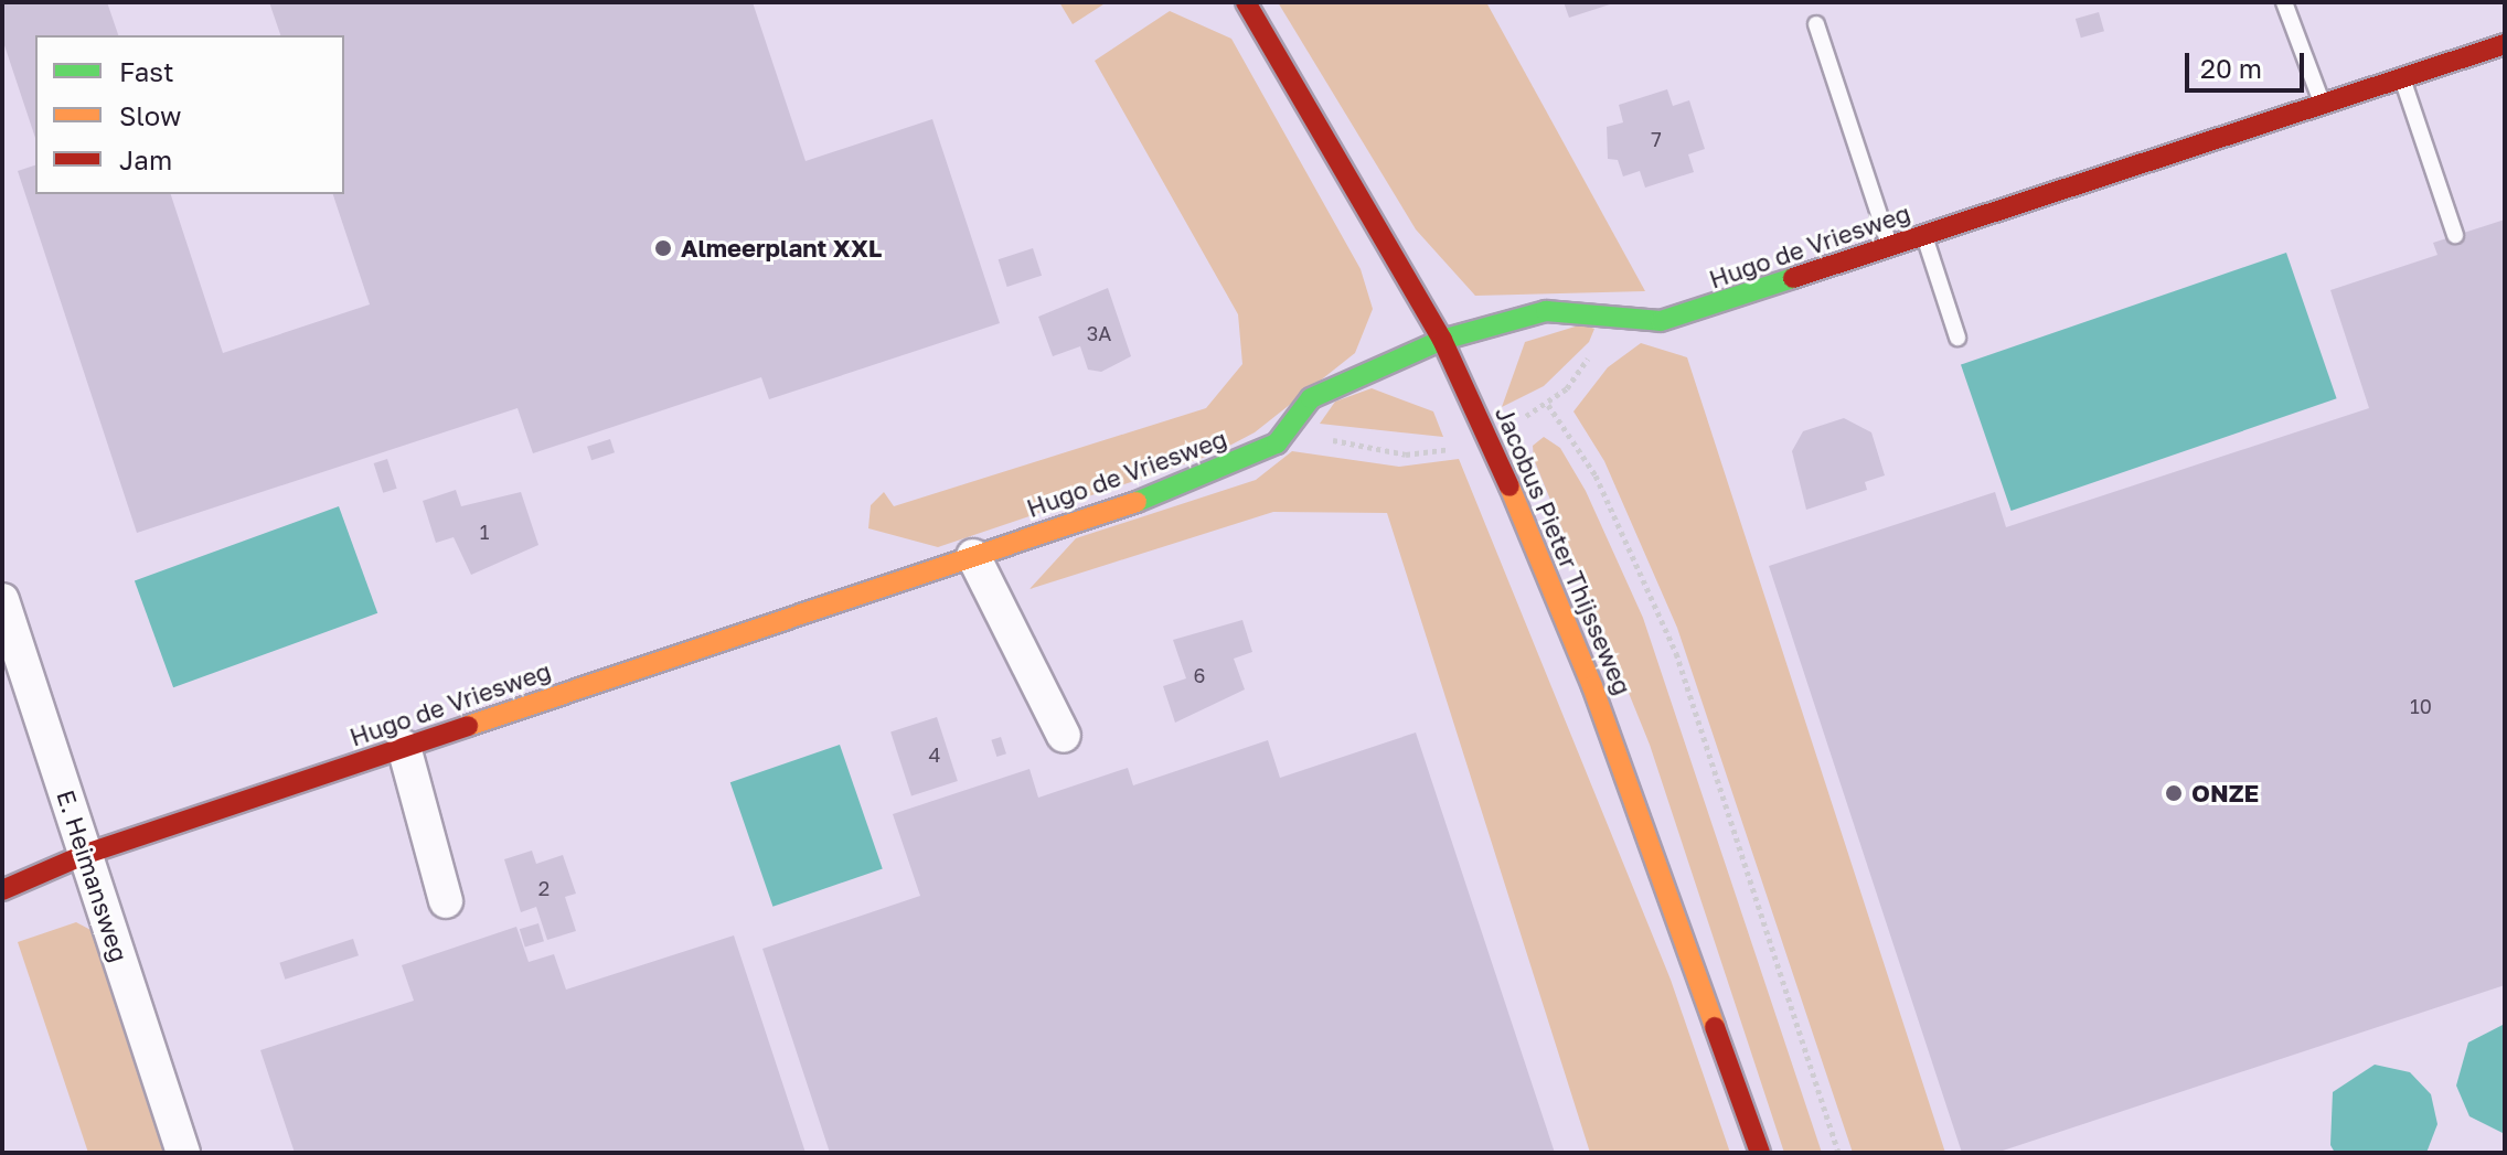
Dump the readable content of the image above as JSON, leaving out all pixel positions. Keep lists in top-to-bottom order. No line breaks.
{"streets":{"street":["Hugo de Vriesweg","Jacobus Pieter Thijsseweg","E. Heimansweg"]},"crossings":[["Hugo de Vriesweg","Jacobus Pieter Thijsseweg"],["Hugo de Vriesweg","E. Heimansweg"]],"places":["Almeerplant XXL","ONZE"],"house_numbers":["7","3A","1","6","10","4","2"],"legend":["Fast","Slow","Jam"],"scale_bar":"20 m"}
